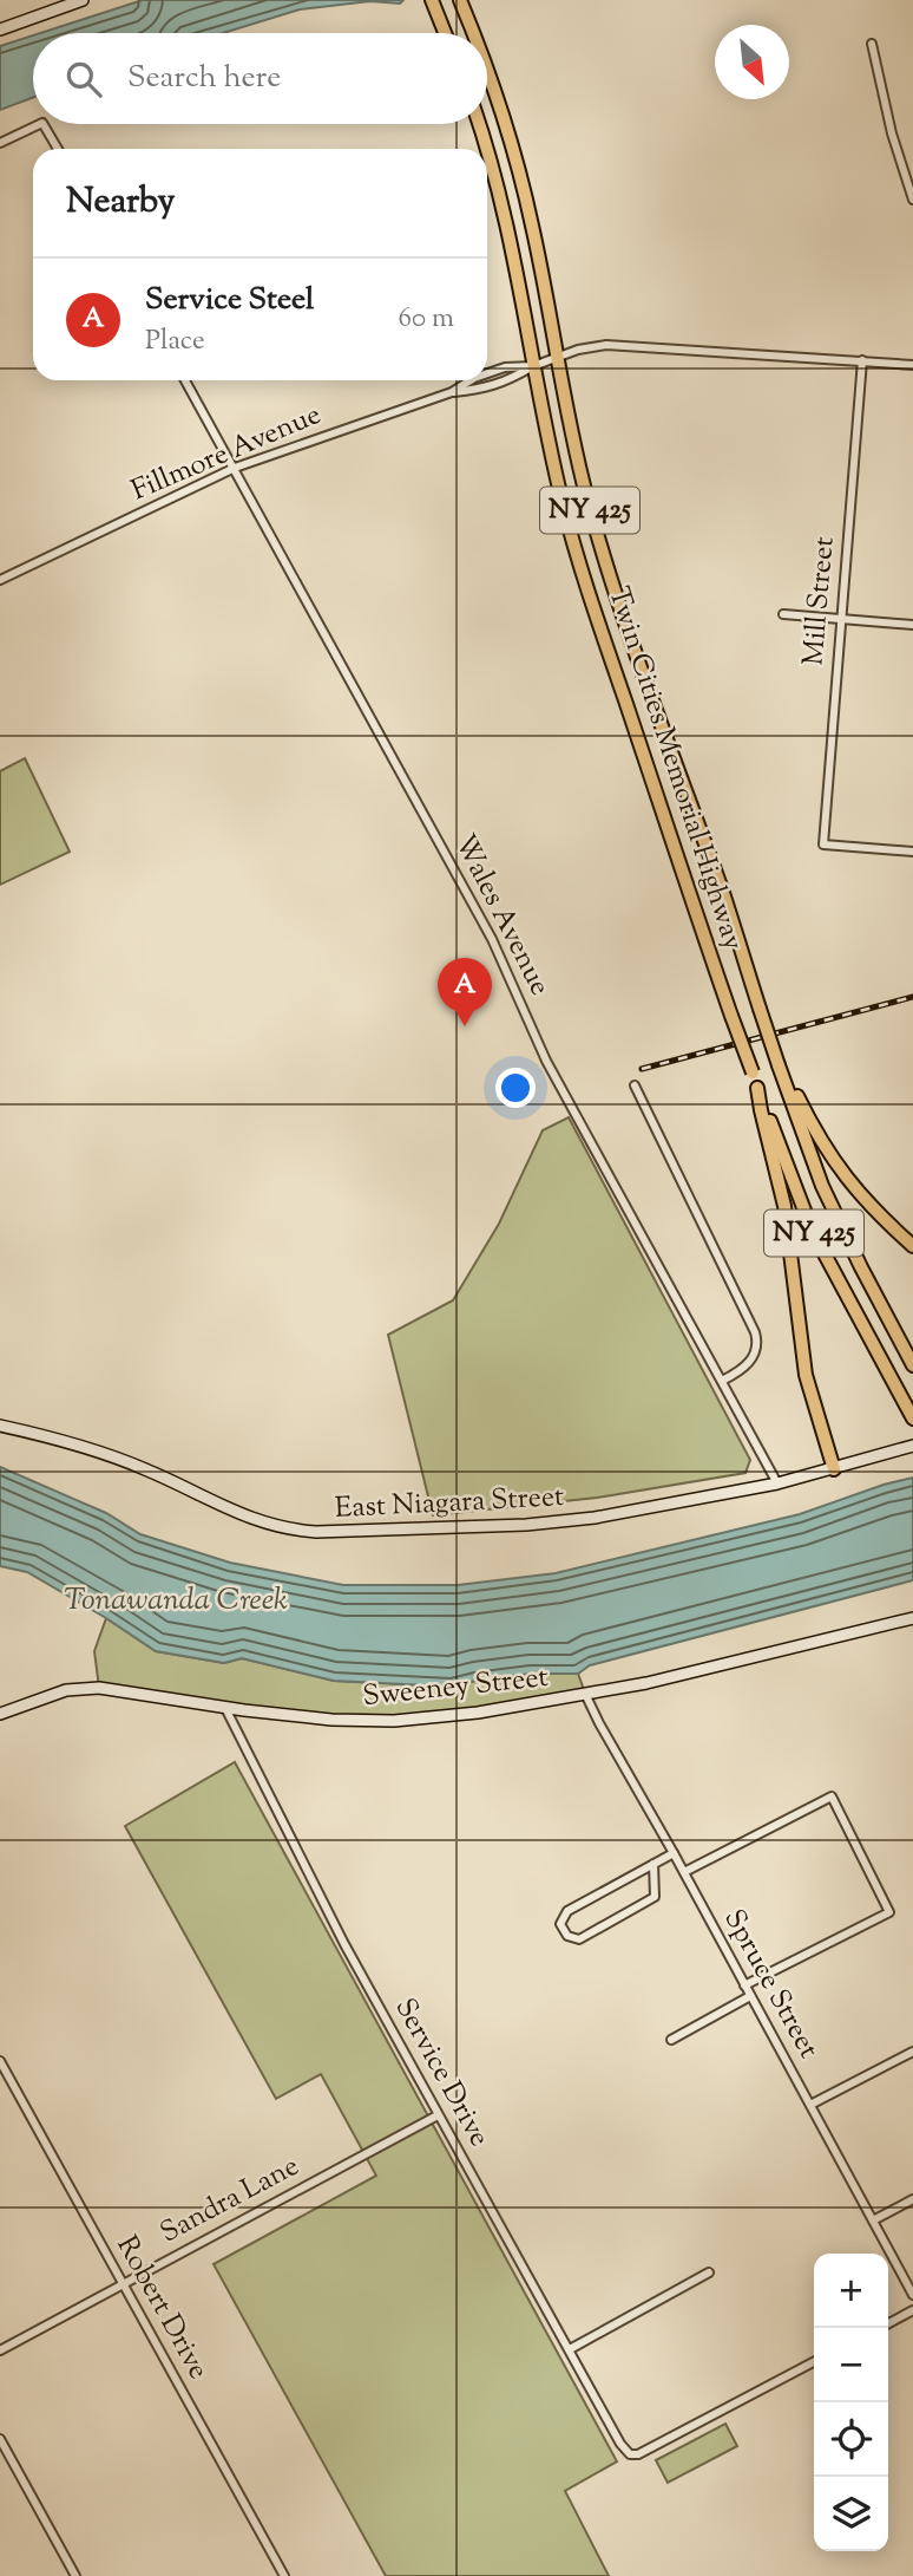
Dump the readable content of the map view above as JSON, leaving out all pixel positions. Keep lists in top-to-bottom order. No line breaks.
{"streets":{"main road":["NY 425","Twin Cities Memorial Highway"],"street":["Fillmore Avenue","Mill Street","Wales Avenue","East Niagara Street","Sweeney Street","Spruce Street","Service Drive","Sandra Lane","Robert Drive"]},"crossings":[["Fillmore Avenue","Mill Street"],["Fillmore Avenue","Twin Cities Memorial Highway"],["Fillmore Avenue","Wales Avenue"],["NY 425","Twin Cities Memorial Highway"],["Wales Avenue","East Niagara Street"],["Sweeney Street","Spruce Street"],["Sweeney Street","Service Drive"],["Service Drive","Sandra Lane"],["Sandra Lane","Robert Drive"]],"water":["Tonawanda Creek"],"north":"bottom right","page":{"search":"Search here","heading":"Nearby","list":[{"mark":"A","name":"Service Steel","note":"Place","value":"60 m"}],"pins":"A","map_buttons":["+","−"]}}
